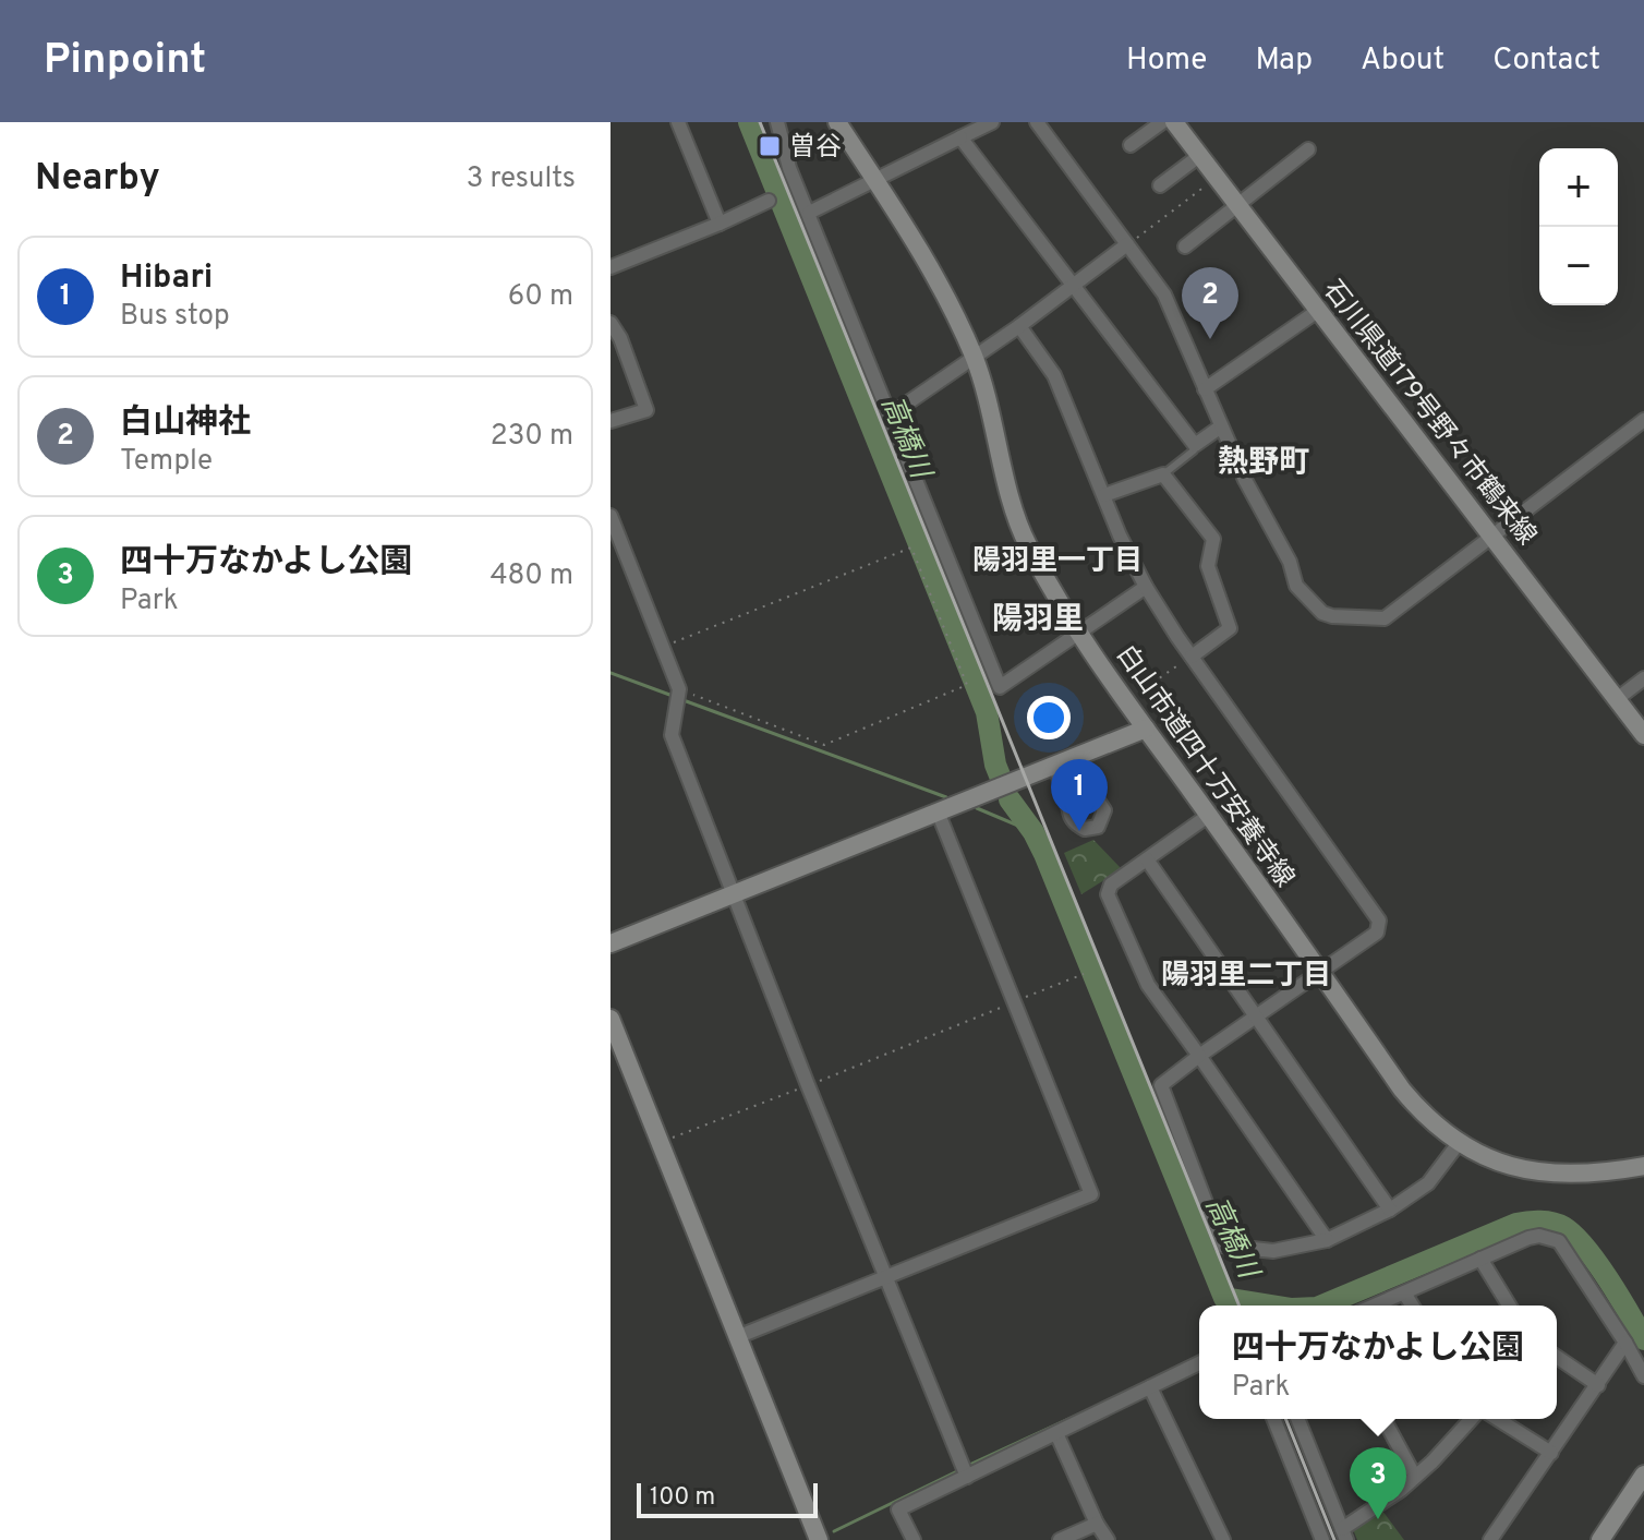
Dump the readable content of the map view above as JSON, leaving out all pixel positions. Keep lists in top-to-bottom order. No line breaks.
{"streets":{"street":["石川県道179号野々市鶴来線","白山市道四十万安養寺線"]},"districts":["熱野町","陽羽里一丁目","陽羽里","陽羽里二丁目"],"water":["高橋川"],"places":{"transit":["曽谷"]},"scale_bar":"100 m","page":{"header":"Pinpoint","nav":["Home","Map","About","Contact"],"heading":["Nearby","3 results"],"map_buttons":["+","−"],"list":[{"mark":"1","name":"Hibari","note":"Bus stop","value":"60 m"},{"mark":"2","name":"白山神社","note":"Temple","value":"230 m"},{"mark":"3","name":"四十万なかよし公園","note":"Park","value":"480 m"}],"pins":["2","1","3"],"popup":["四十万なかよし公園","Park"],"scale":"100 m"}}
